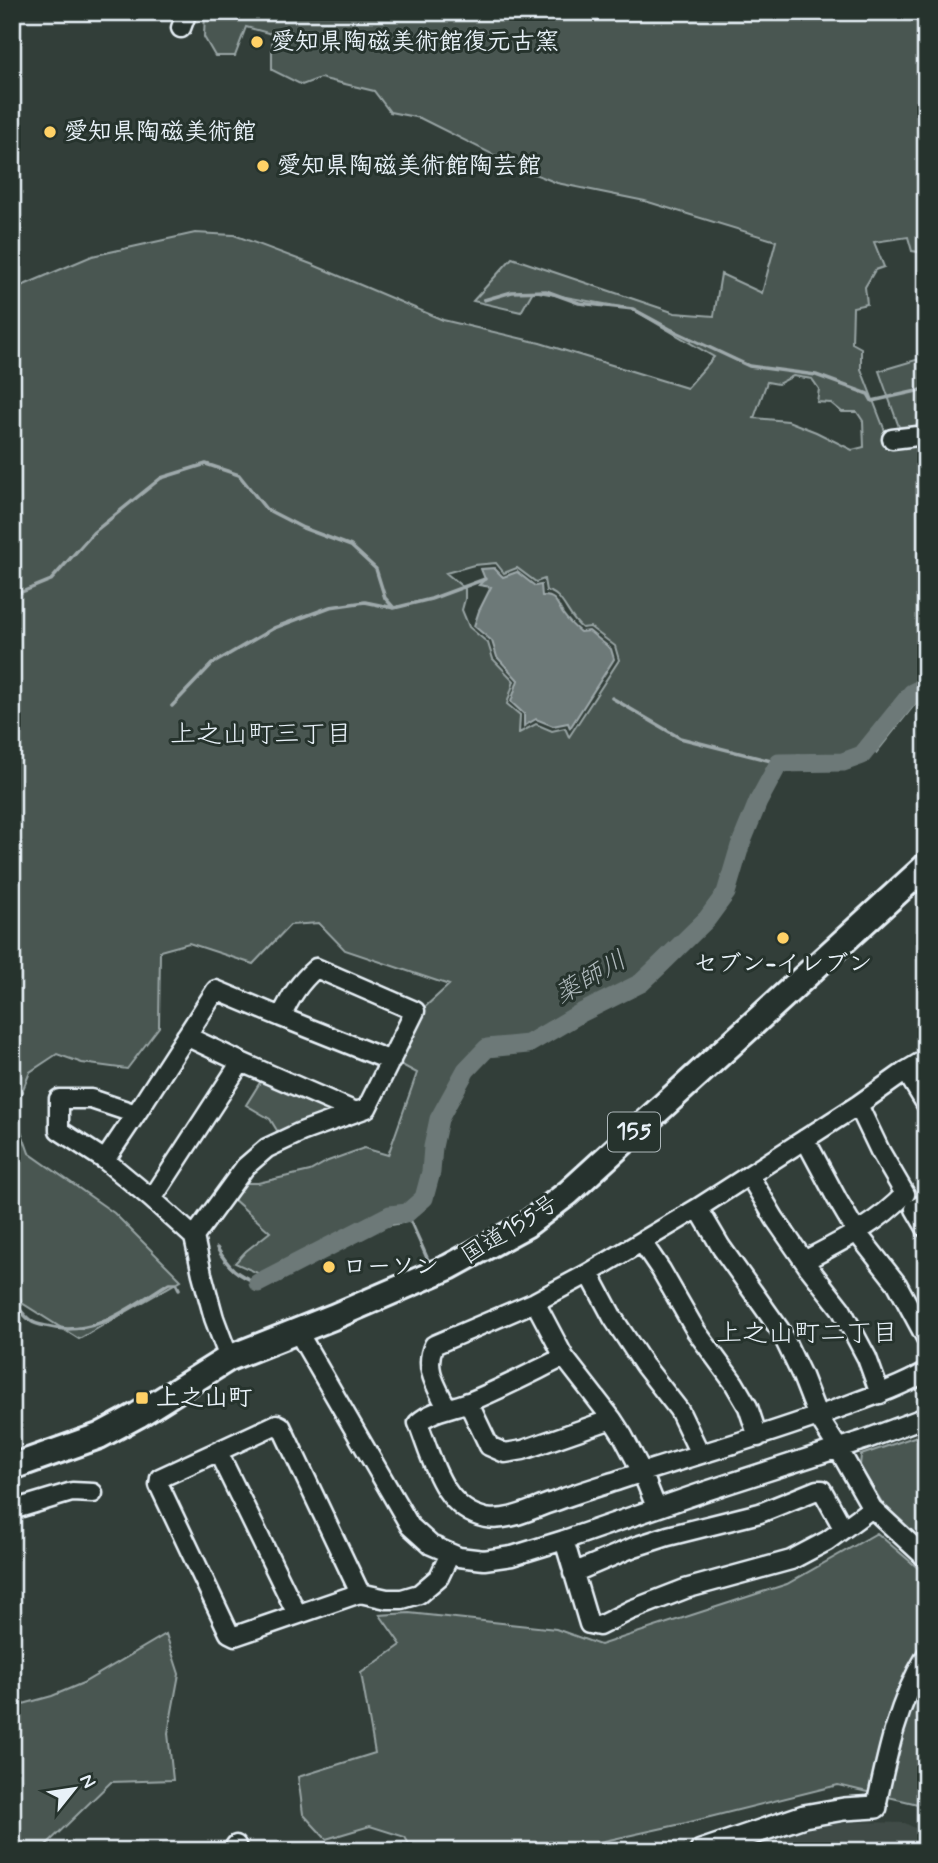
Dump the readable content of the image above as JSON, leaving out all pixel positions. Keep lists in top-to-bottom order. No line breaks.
{"streets":{"highway":["155","国道155号"]},"districts":["上之山町三丁目","上之山町二丁目"],"water":["薬師川"],"places":{"other":["愛知県陶磁美術館復元古窯","愛知県陶磁美術館","愛知県陶磁美術館陶芸館","セブン-イレブン","ローソン"],"transit":["上之山町"]},"north":"top right"}
